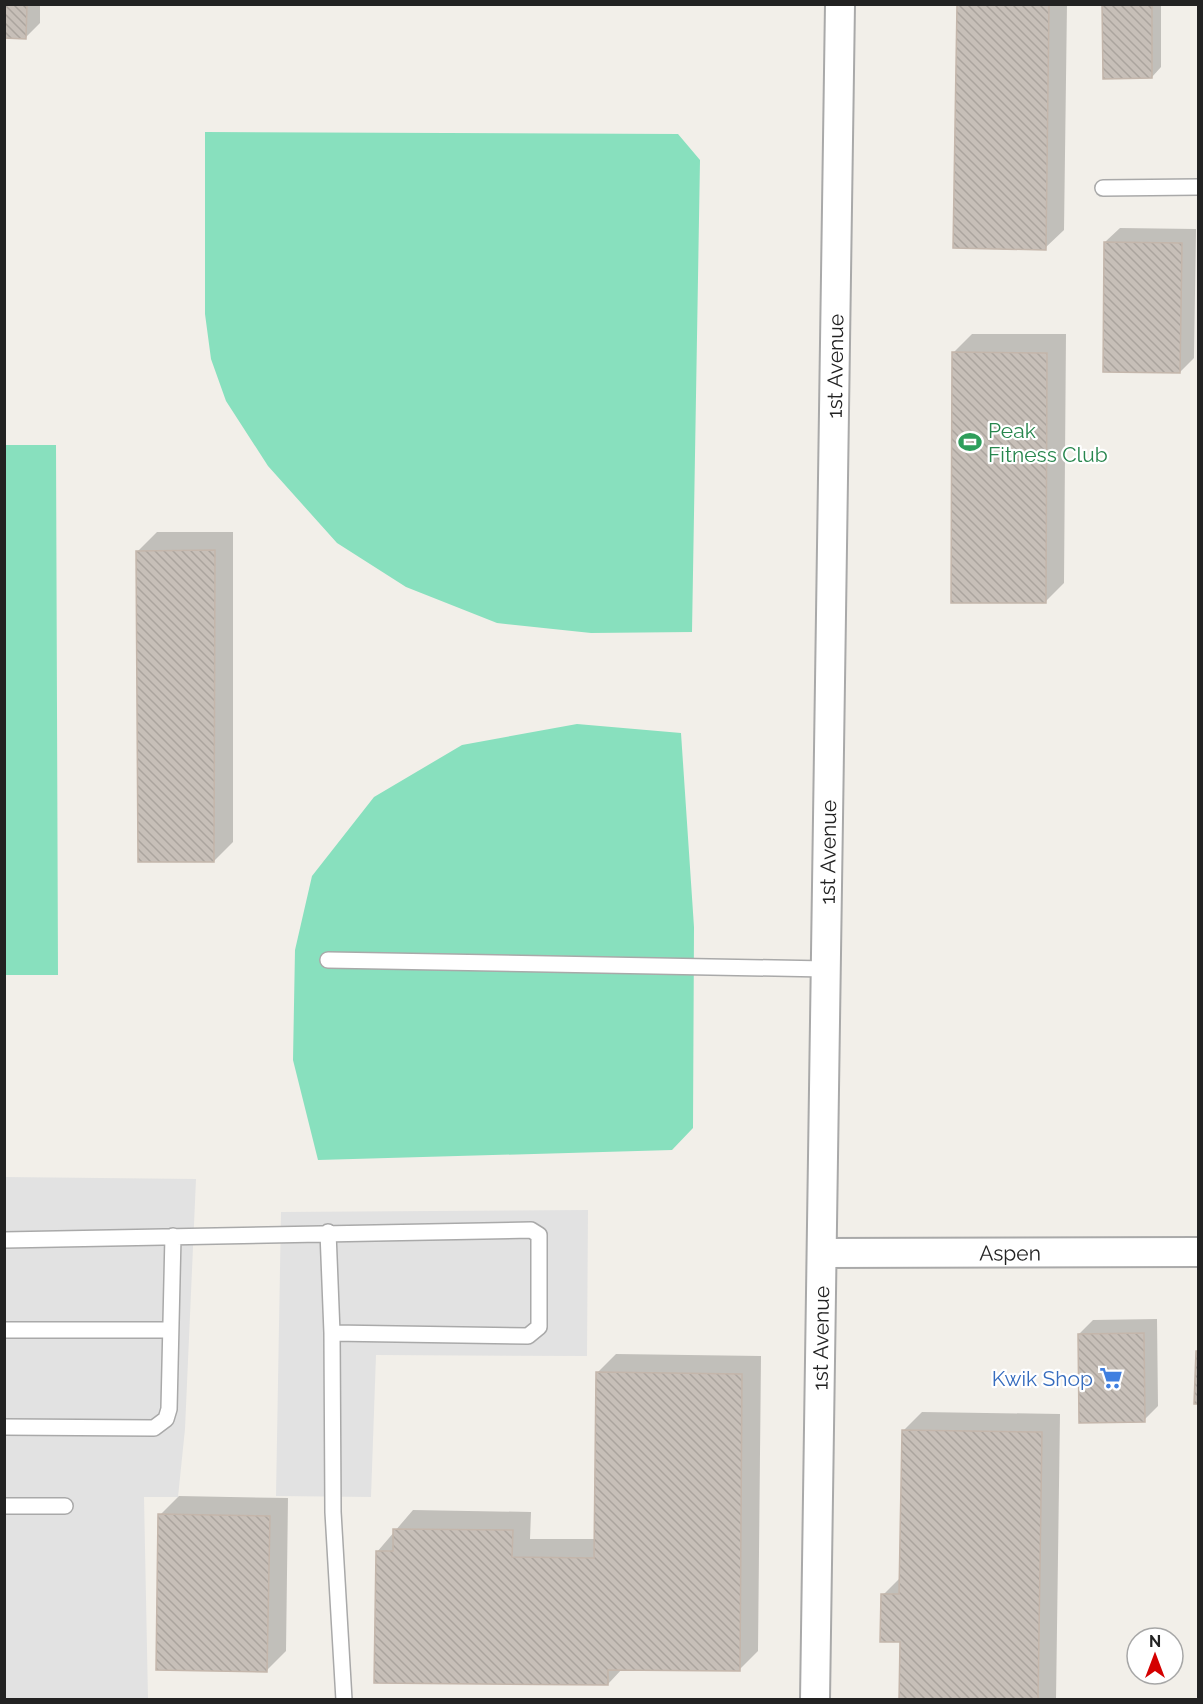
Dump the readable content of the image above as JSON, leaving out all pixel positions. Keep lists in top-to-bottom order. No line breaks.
{"streets":{"street":["1st Avenue","Aspen"]},"crossings":[["1st Avenue","Aspen"]],"places":{"sports":["Peak Fitness Club"],"supermarket":["Kwik Shop"]},"north":"top"}
